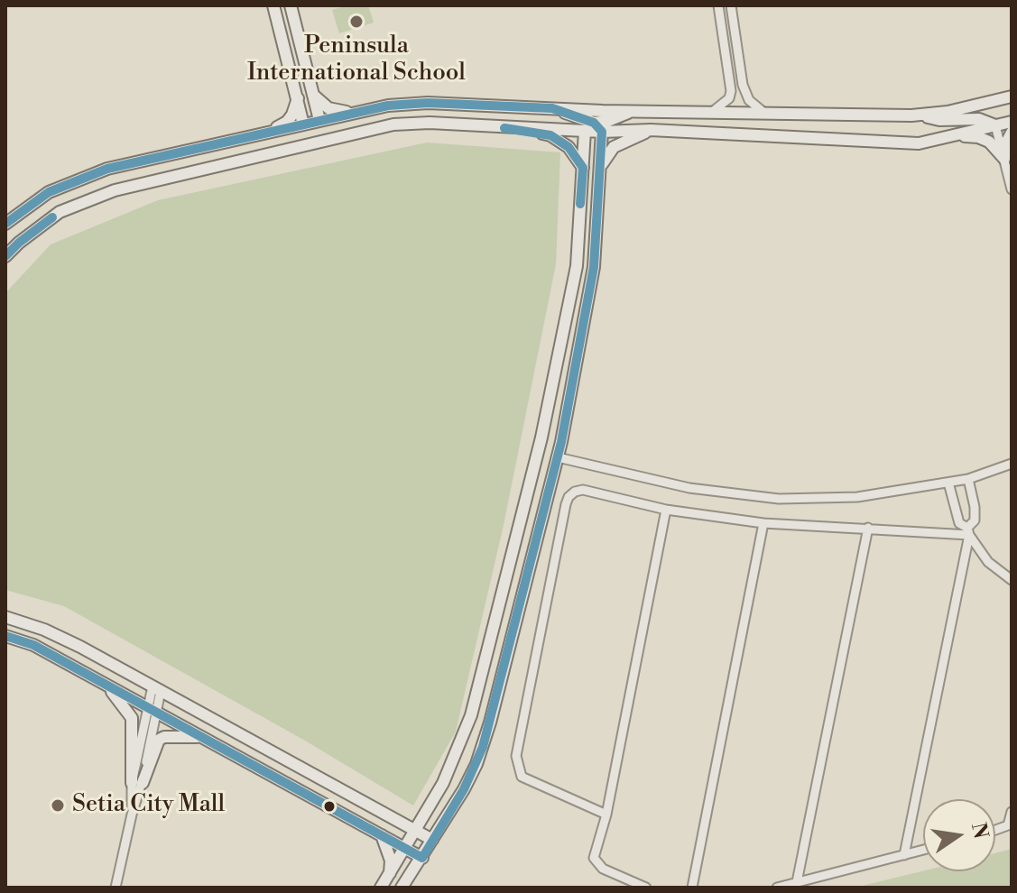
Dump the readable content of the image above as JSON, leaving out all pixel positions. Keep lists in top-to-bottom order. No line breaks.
{"places":["Peninsula International School","Setia City Mall"],"north":"right"}
